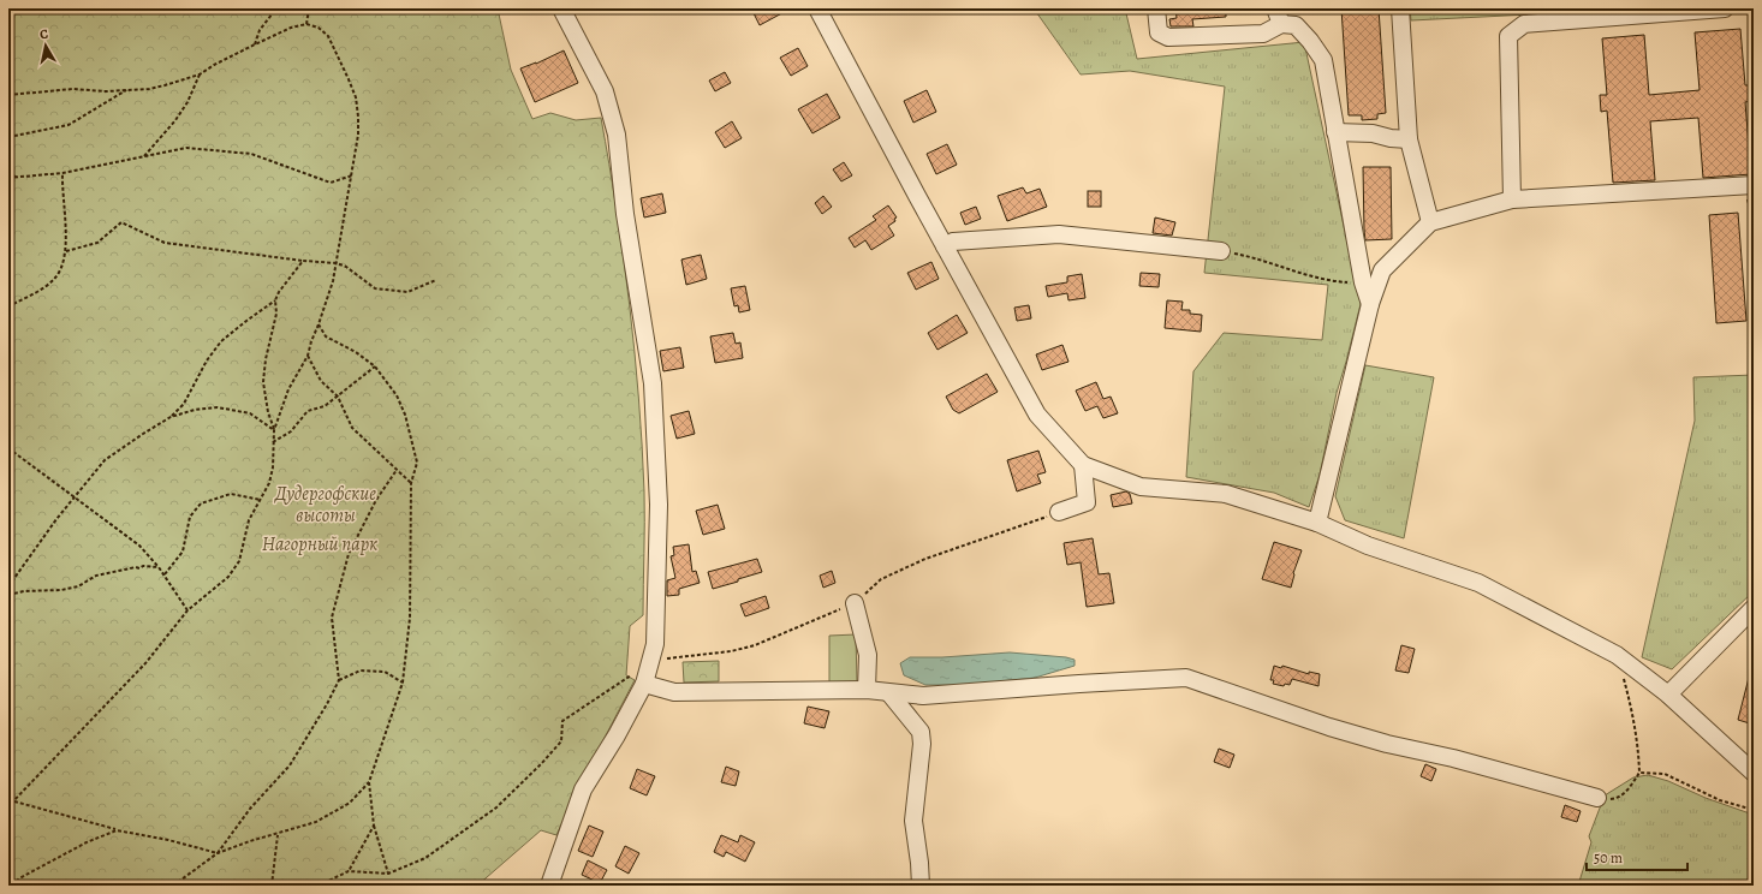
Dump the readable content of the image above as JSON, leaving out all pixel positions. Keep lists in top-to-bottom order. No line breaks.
{"parks":["Дудергофские высоты","Нагорный парк"],"scale_bar":"50 m","north":"top"}
